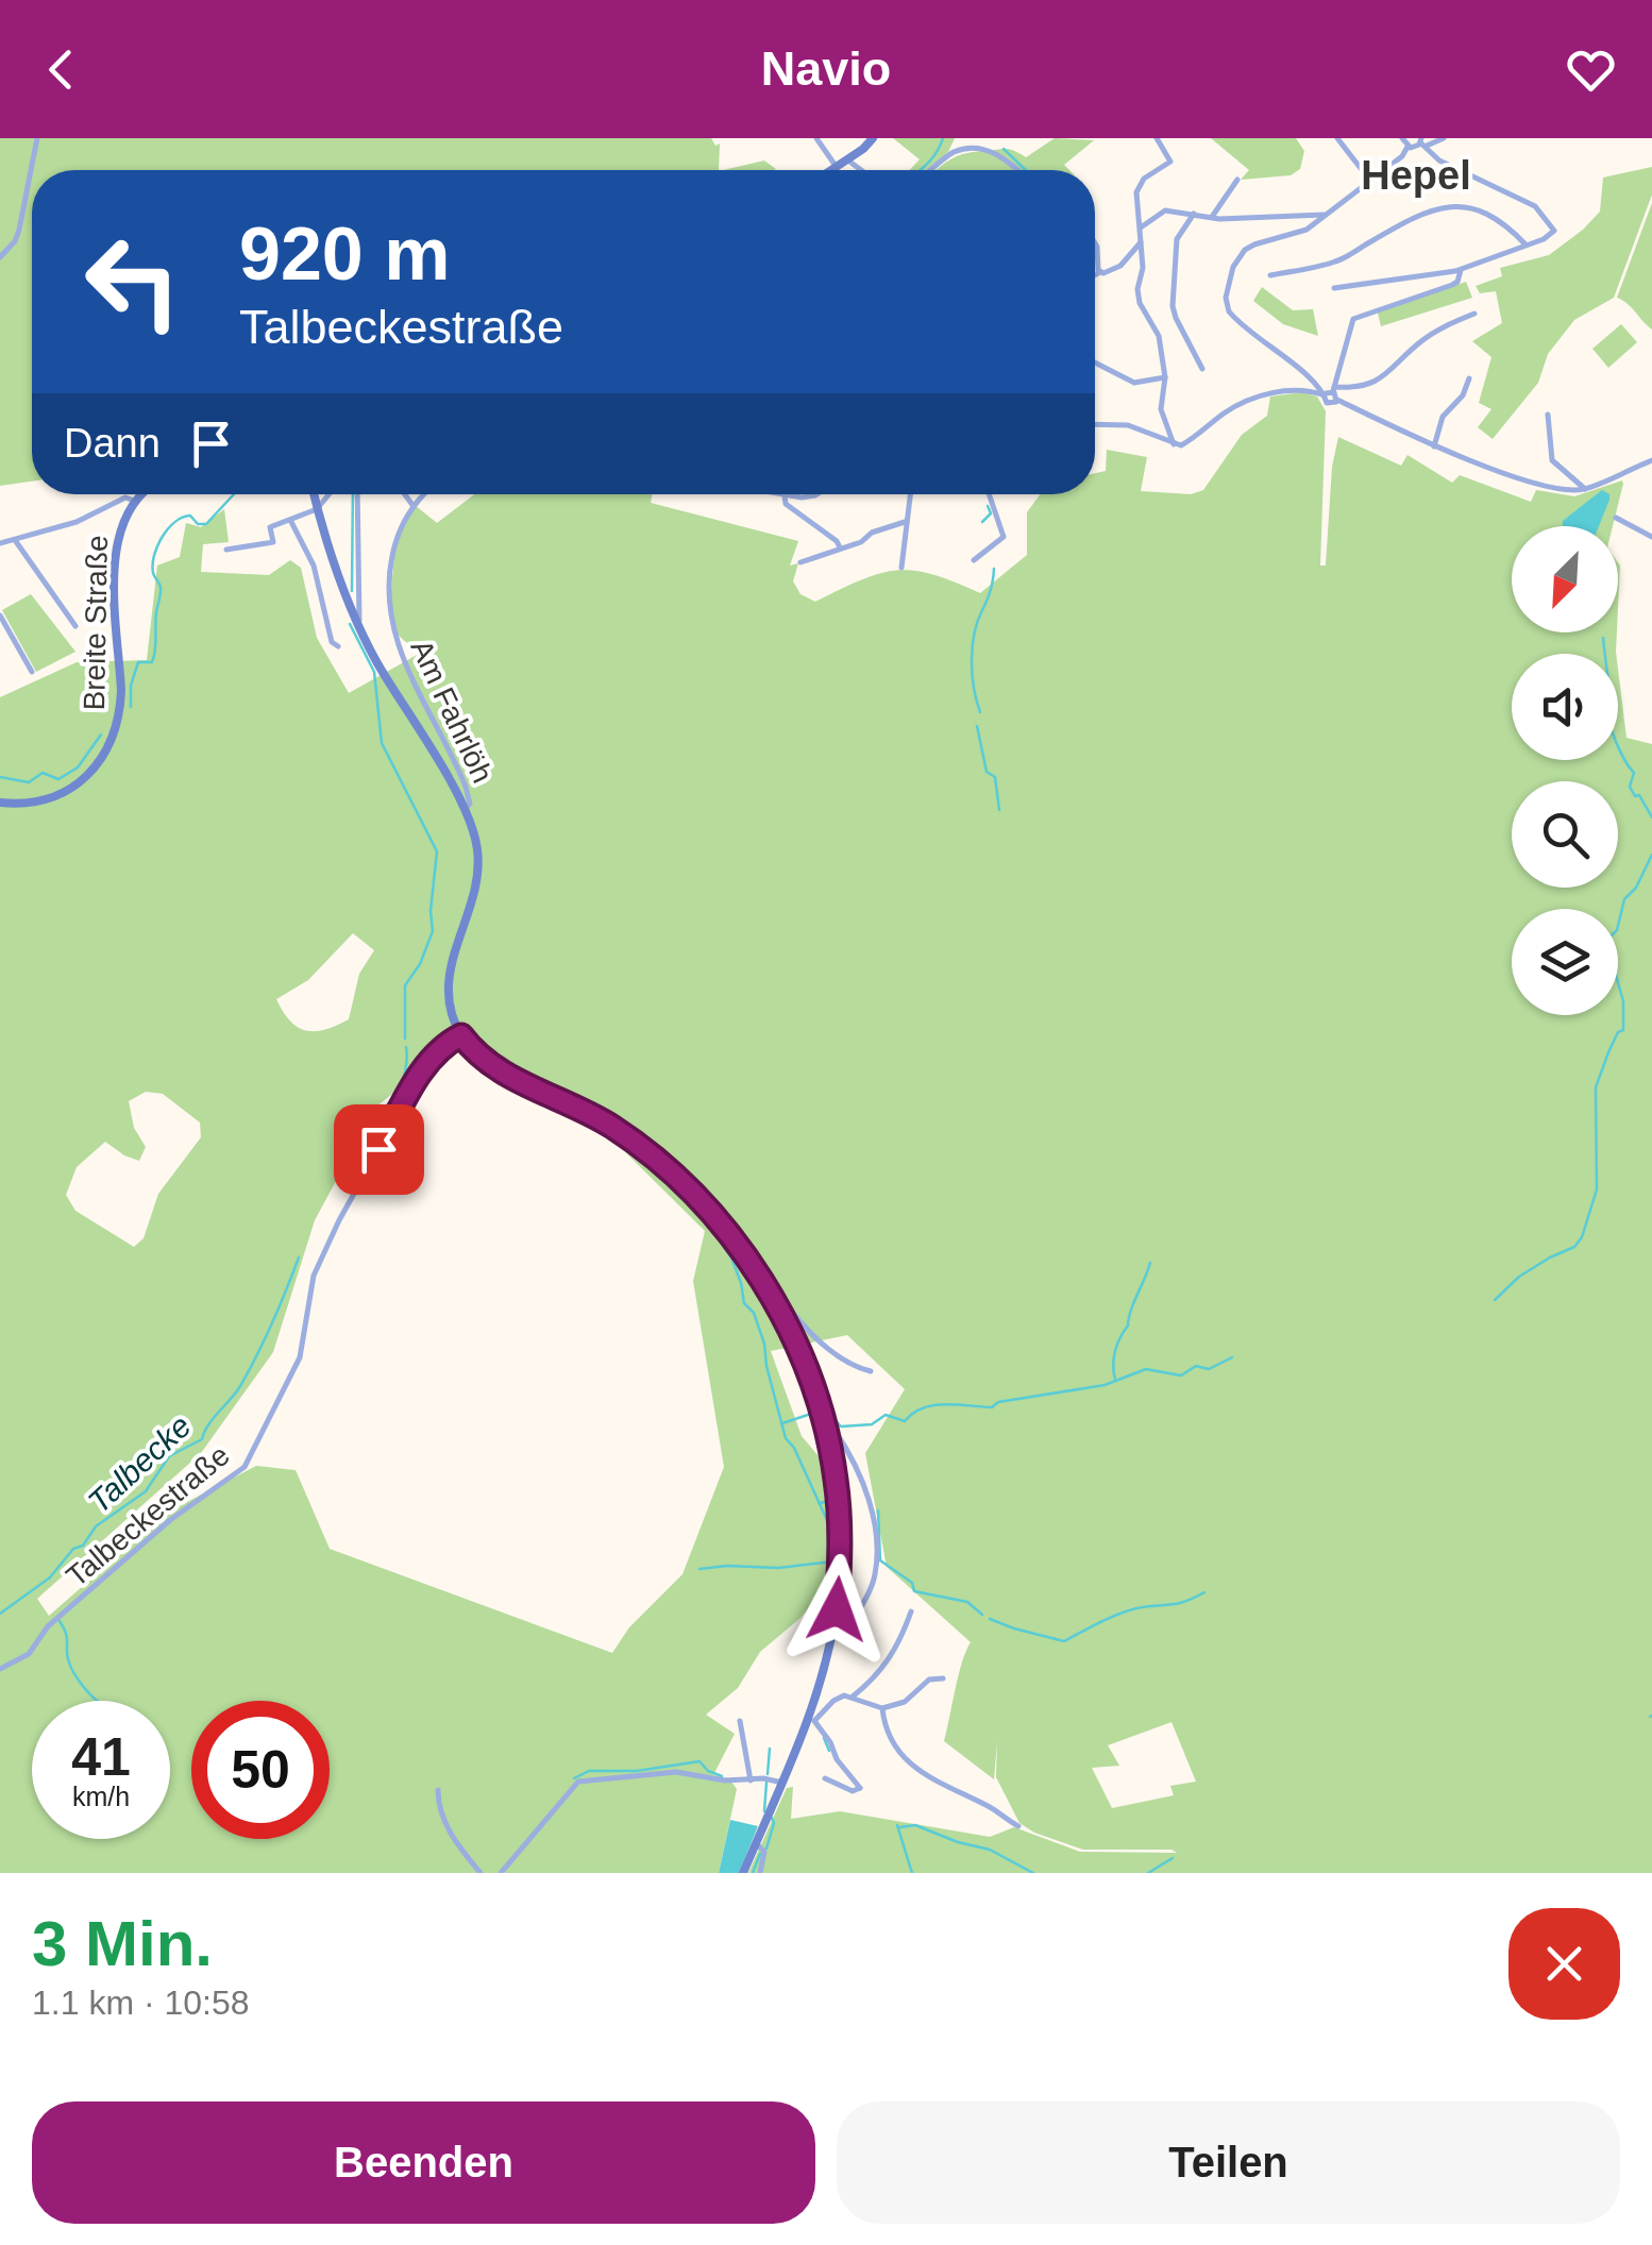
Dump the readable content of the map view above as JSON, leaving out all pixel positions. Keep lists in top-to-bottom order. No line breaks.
{"streets":{"main road":["Breite Straße"],"street":["Am Fahrlöh","Talbeckestraße"]},"districts":["Hepel"],"water":["Talbecke"],"north":"bottom left","page":{"header":"Navio","turn":["920 m","Talbeckestraße"],"then":"Dann","speed":"41 km/h","limit":"50","heading":["3 Min.","1.1 km · 10:58"],"buttons":["Beenden","Teilen"]}}
